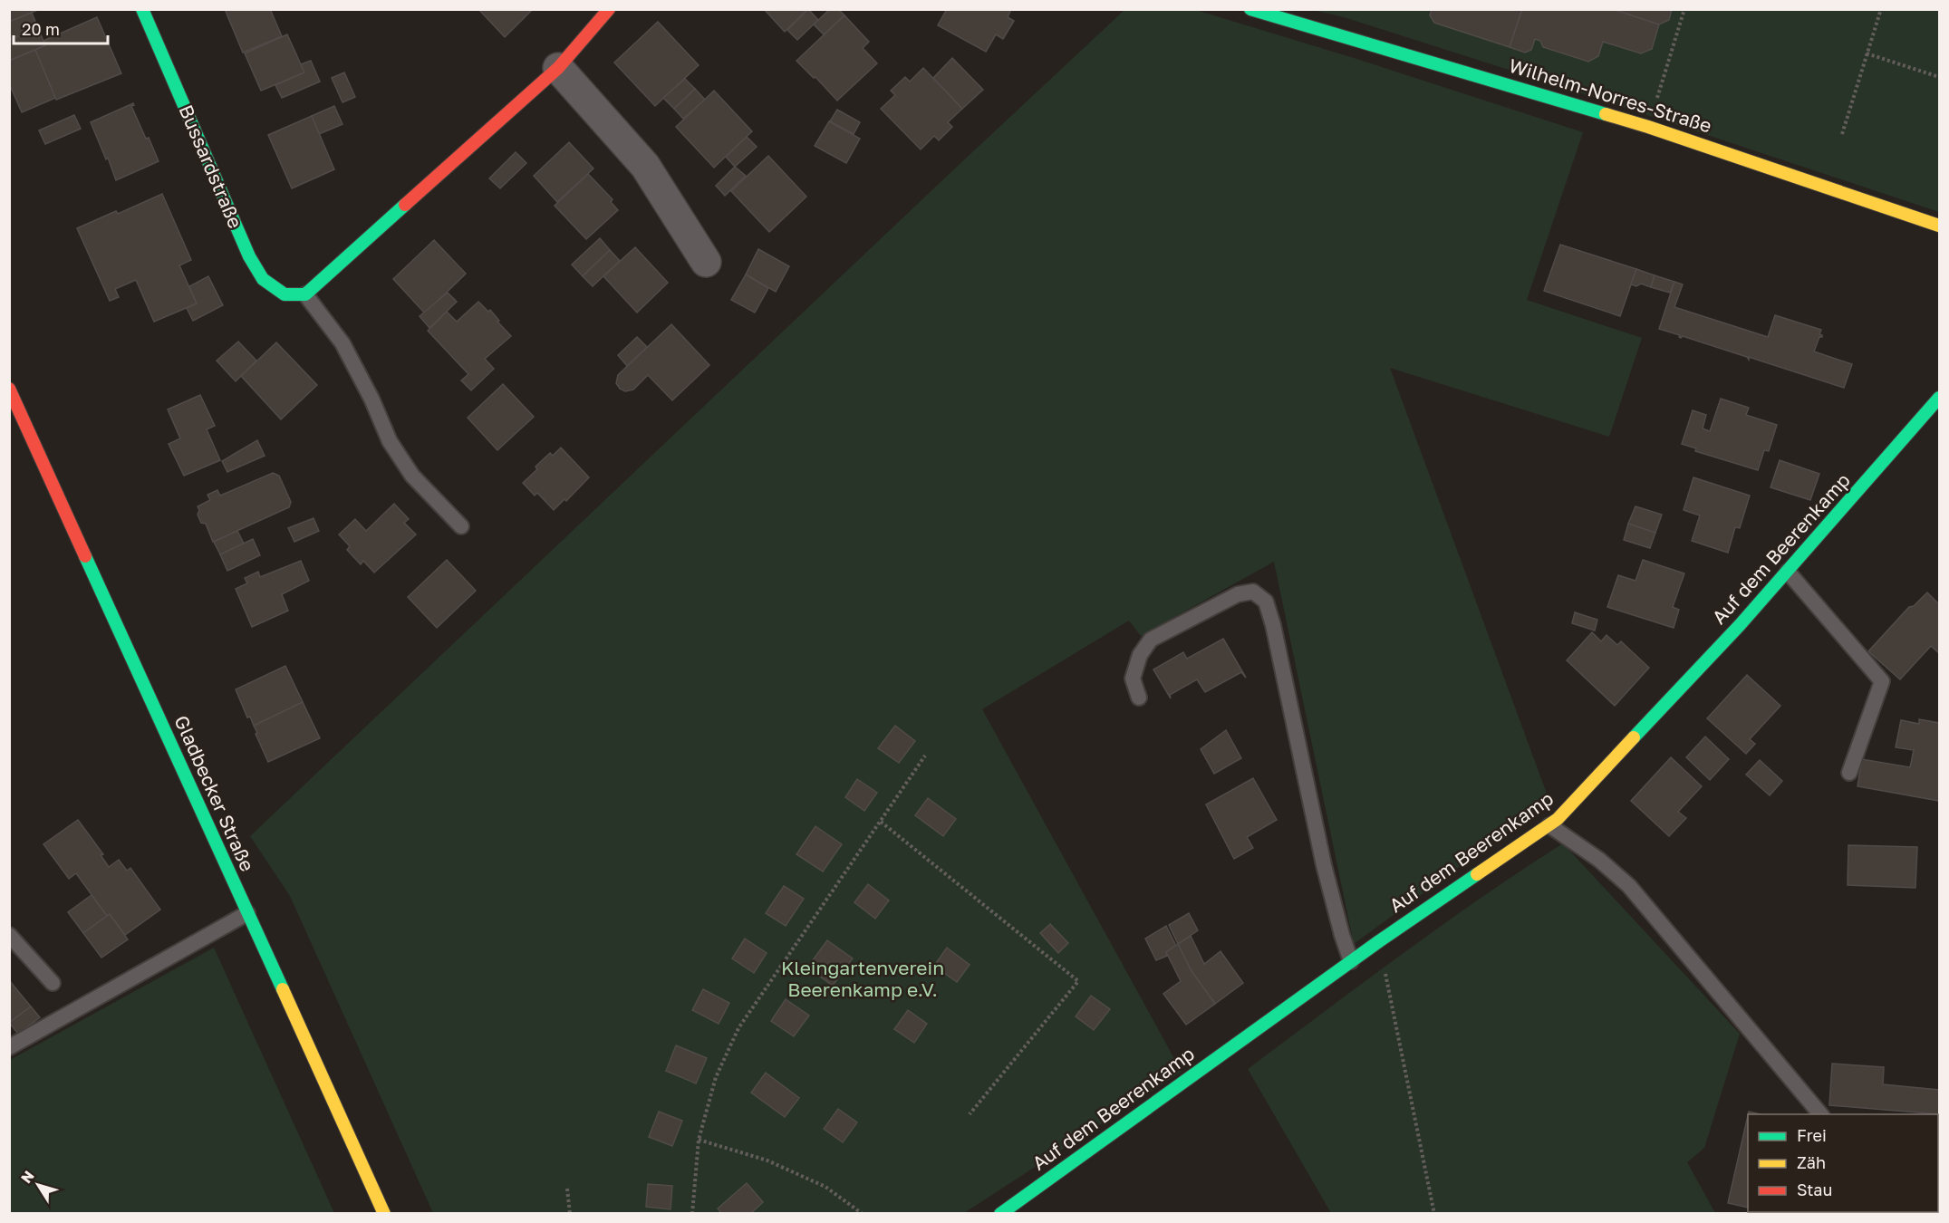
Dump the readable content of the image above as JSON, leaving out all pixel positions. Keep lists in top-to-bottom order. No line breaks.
{"streets":{"street":["Wilhelm-Norres-Straße","Bussardstraße","Auf dem Beerenkamp","Gladbecker Straße"]},"parks":["Kleingartenverein Beerenkamp e.V."],"legend":["Frei","Zäh","Stau"],"scale_bar":"20 m","north":"top left"}
